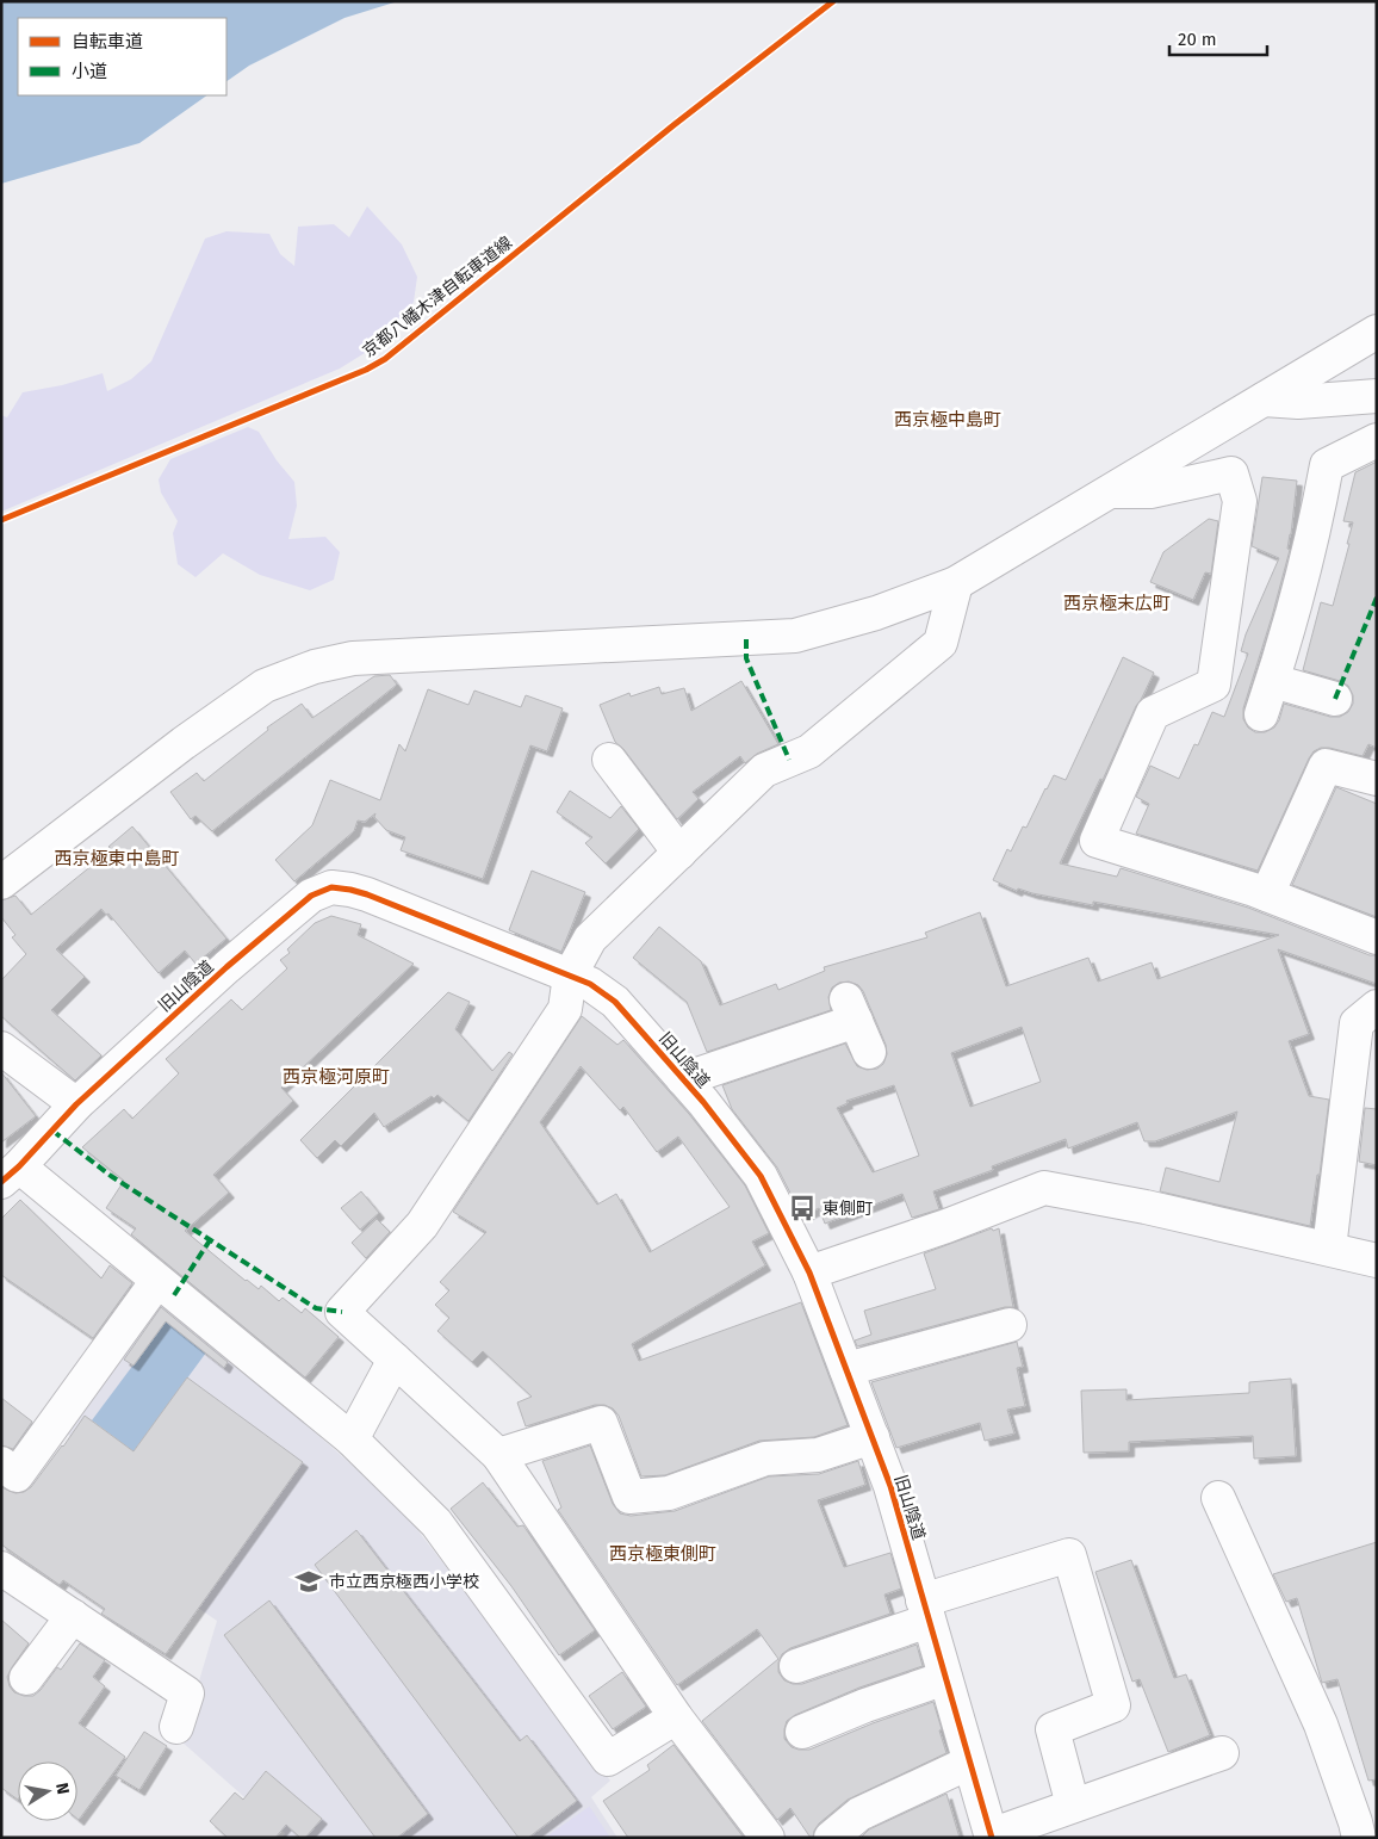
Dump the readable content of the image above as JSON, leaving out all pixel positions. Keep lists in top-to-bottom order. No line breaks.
{"streets":{"street":["旧山陰道"],"cycle path":["京都八幡木津自転車道線"]},"districts":["西京極中島町","西京極末広町","西京極東中島町","西京極河原町","西京極東側町"],"places":{"bus stop":["東側町"],"school or university":["市立西京極西小学校"]},"legend":["自転車道","小道"],"scale_bar":"20 m","north":"right"}
